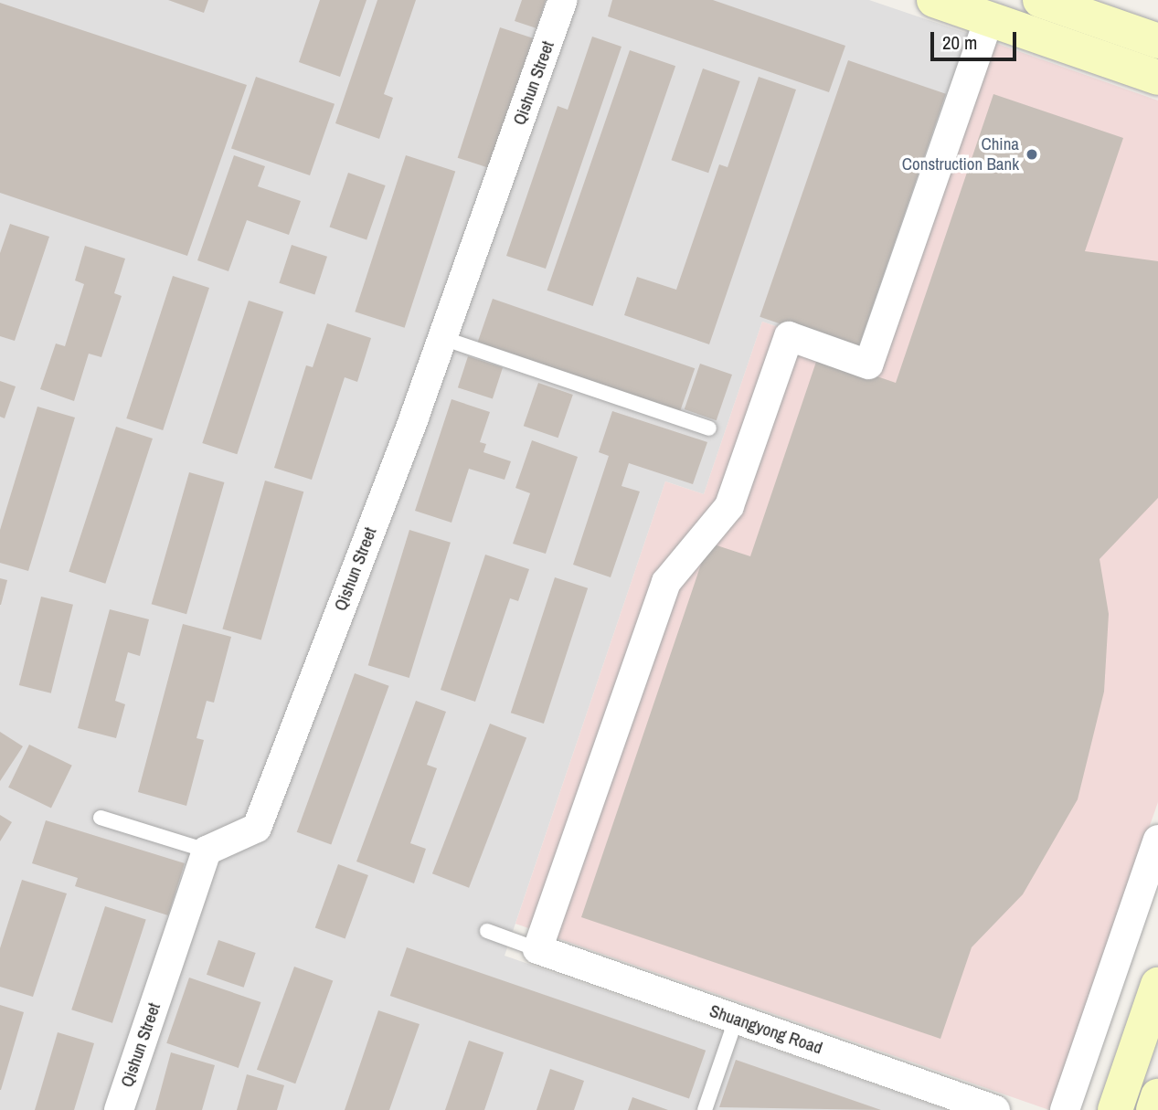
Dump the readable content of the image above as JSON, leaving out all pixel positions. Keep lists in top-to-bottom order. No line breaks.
{"streets":{"street":["Qishun Street","Shuangyong Road"]},"places":["China Construction Bank"],"scale_bar":"20 m"}
